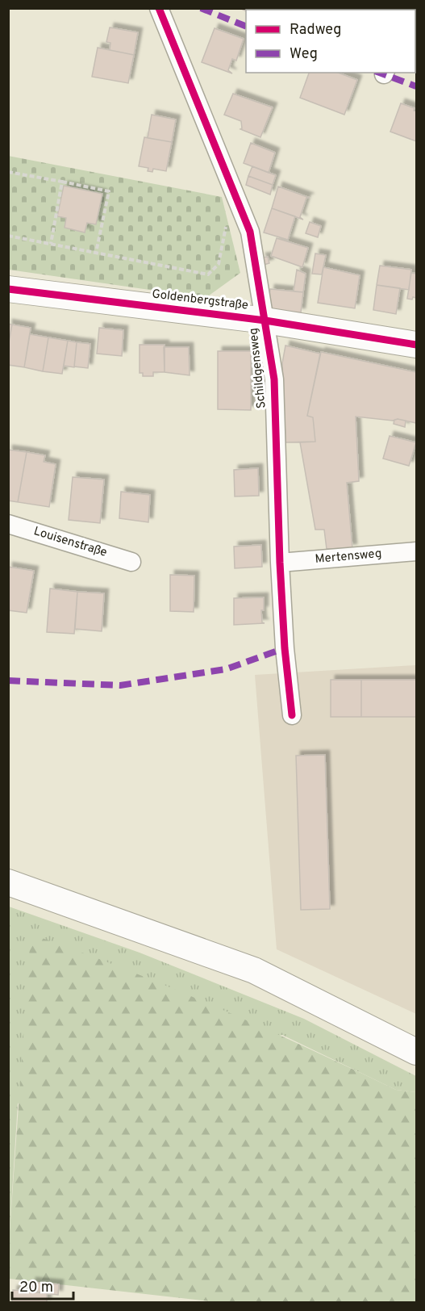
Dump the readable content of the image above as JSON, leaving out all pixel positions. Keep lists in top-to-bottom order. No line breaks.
{"streets":{"main road":["Goldenbergstraße"],"street":["Schildgensweg","Louisenstraße","Mertensweg"]},"crossings":[["Goldenbergstraße","Schildgensweg"],["Schildgensweg","Mertensweg"]],"legend":["Radweg","Weg"],"scale_bar":"20 m"}
